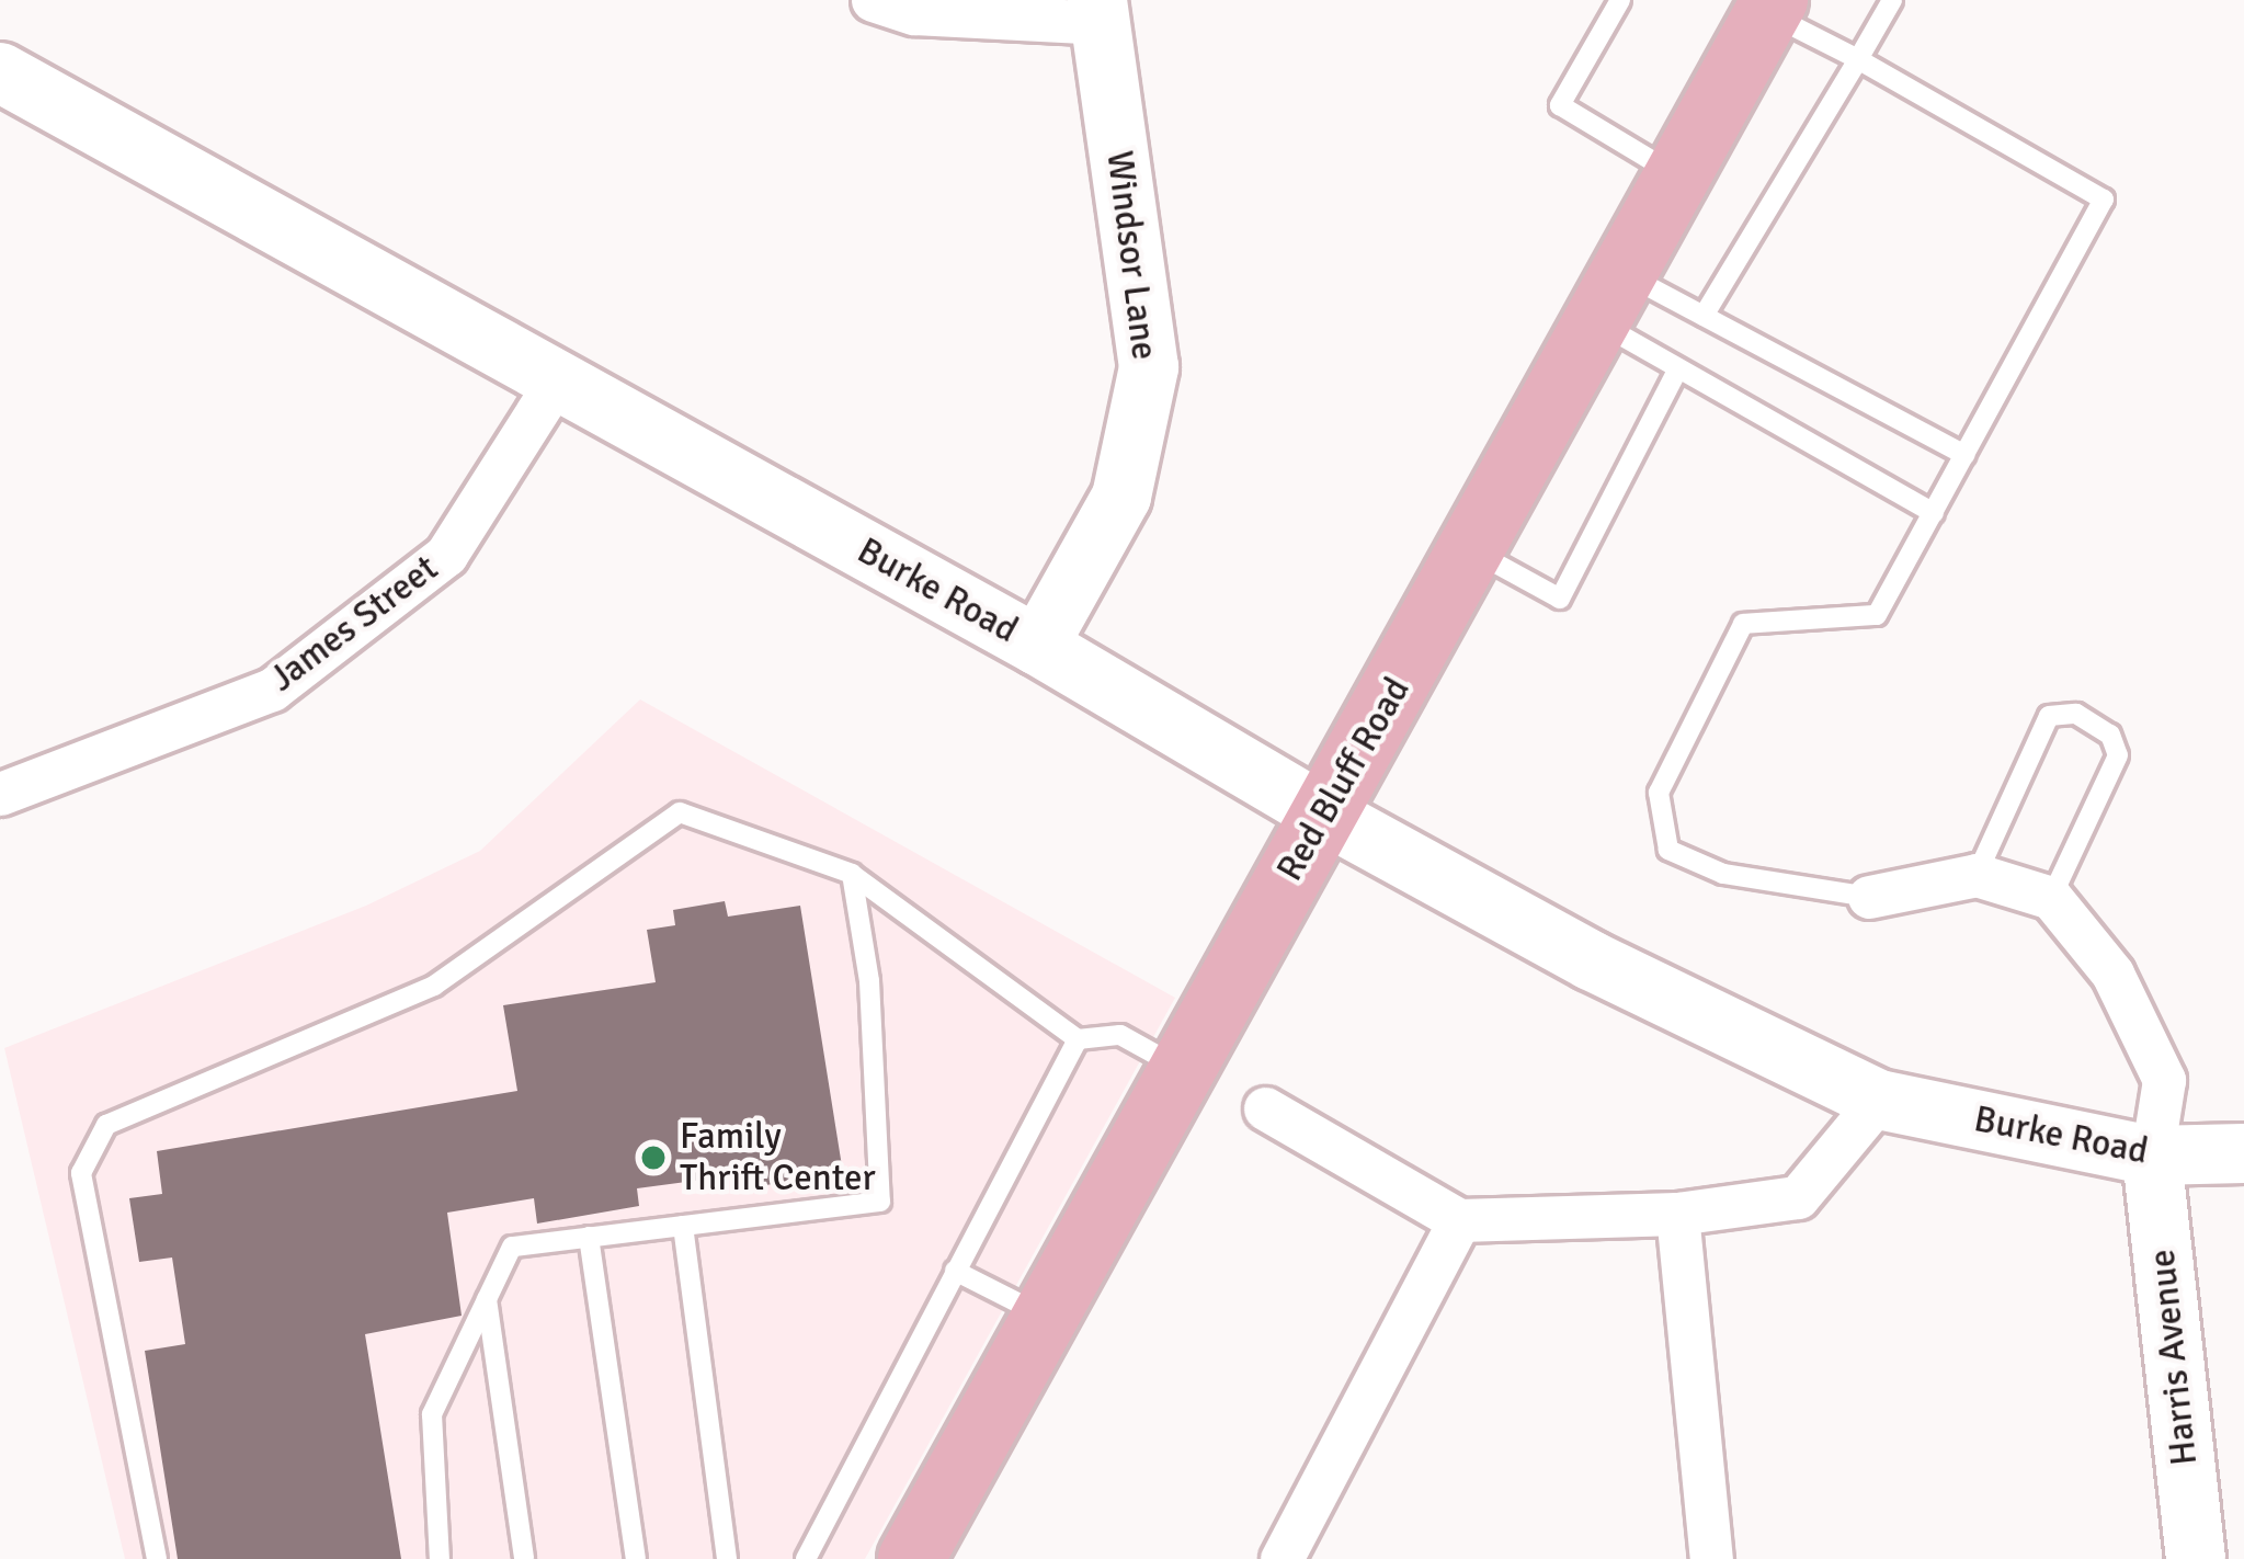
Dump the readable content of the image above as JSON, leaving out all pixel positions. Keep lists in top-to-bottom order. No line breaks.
{"streets":{"main road":["Red Bluff Road"],"street":["Windsor Lane","Burke Road","James Street","Harris Avenue"]},"crossings":[["Windsor Lane","Burke Road"],["Burke Road","James Street"],["Burke Road","Red Bluff Road"],["Burke Road","Harris Avenue"]],"places":["Family Thrift Center"]}
